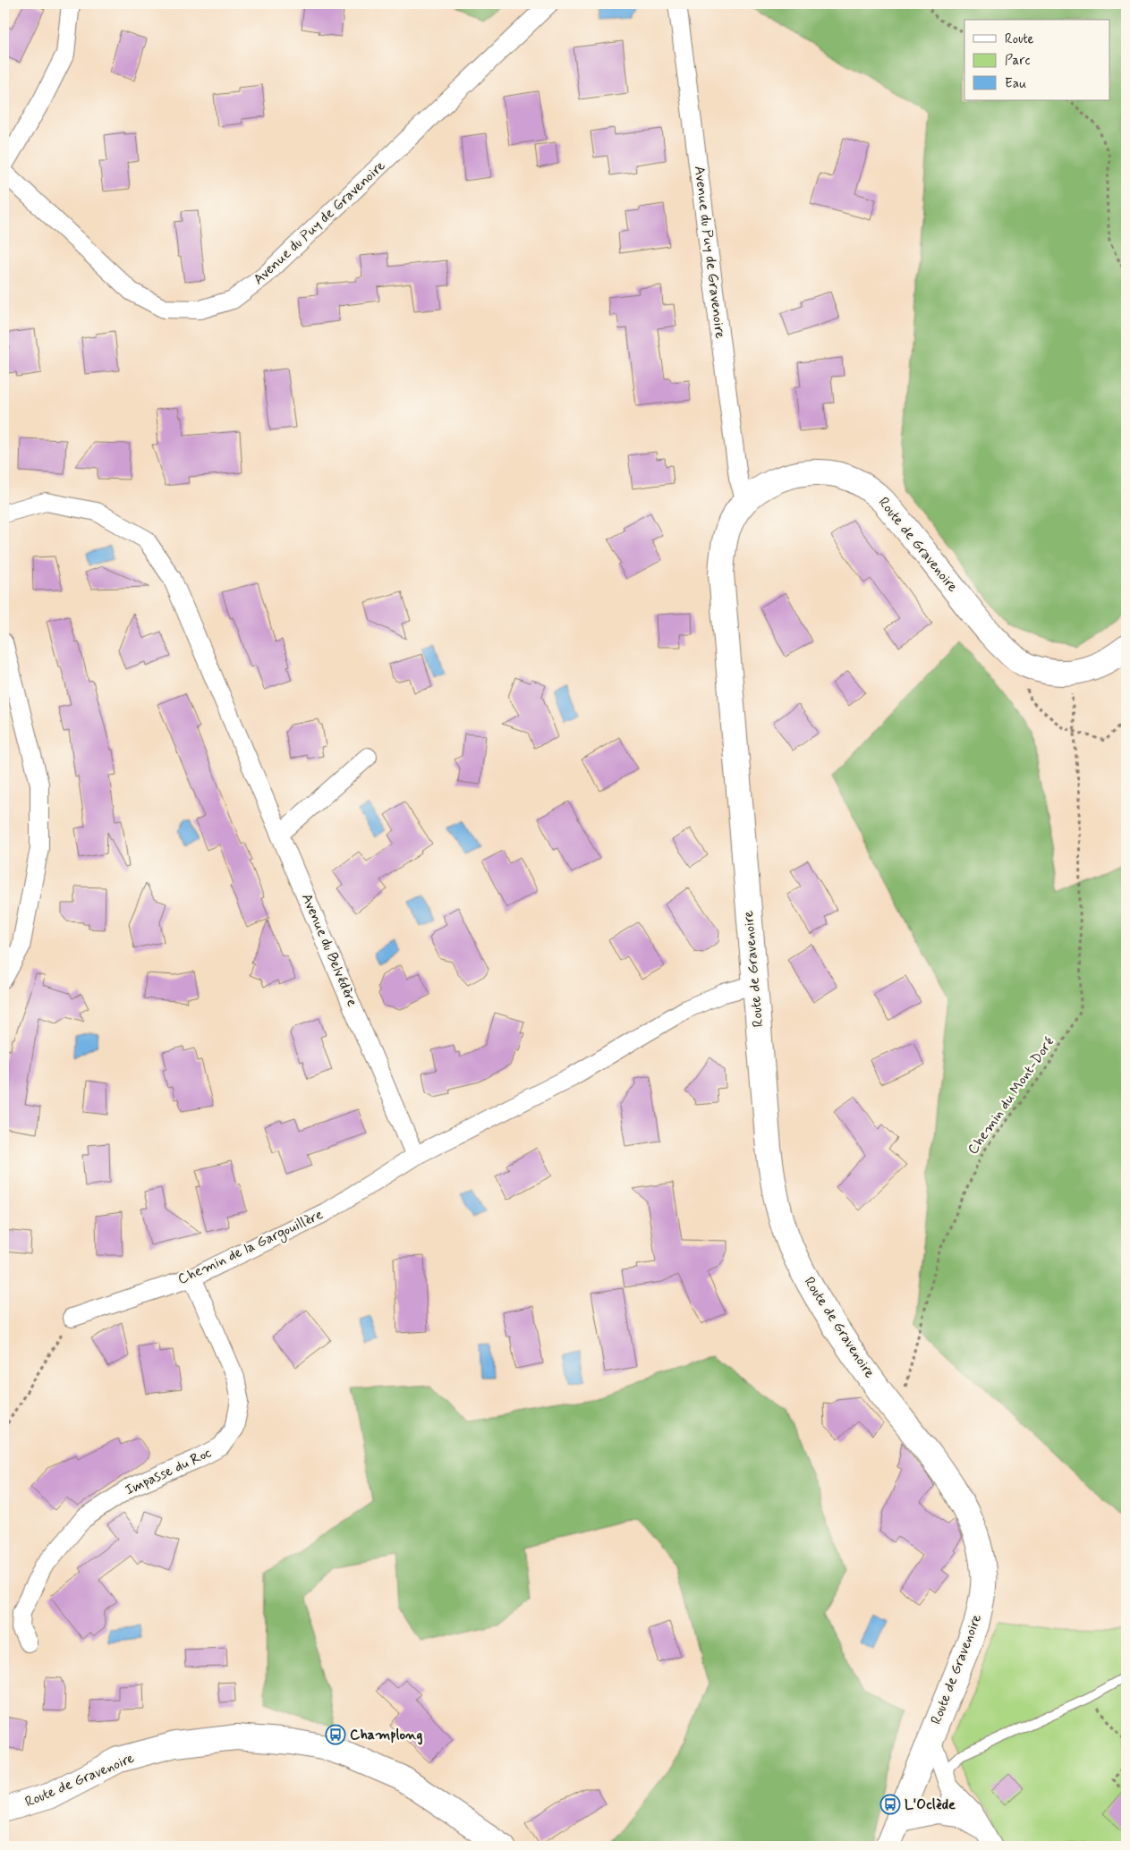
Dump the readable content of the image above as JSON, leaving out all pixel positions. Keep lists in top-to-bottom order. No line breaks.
{"streets":{"street":["Avenue du Puy de Gravenoire","Route de Gravenoire","Avenue du Belvédère","Chemin de la Gargouillère","Impasse du Roc"],"path":["Chemin du Mont-Doré"]},"crossings":[["Avenue du Puy de Gravenoire","Route de Gravenoire"],["Route de Gravenoire","Chemin du Mont-Doré"],["Avenue du Belvédère","Chemin de la Gargouillère"],["Chemin de la Gargouillère","Impasse du Roc"]],"places":{"bus stop":["Champlong","L'Oclède"]},"legend":["Route","Parc","Eau"]}
